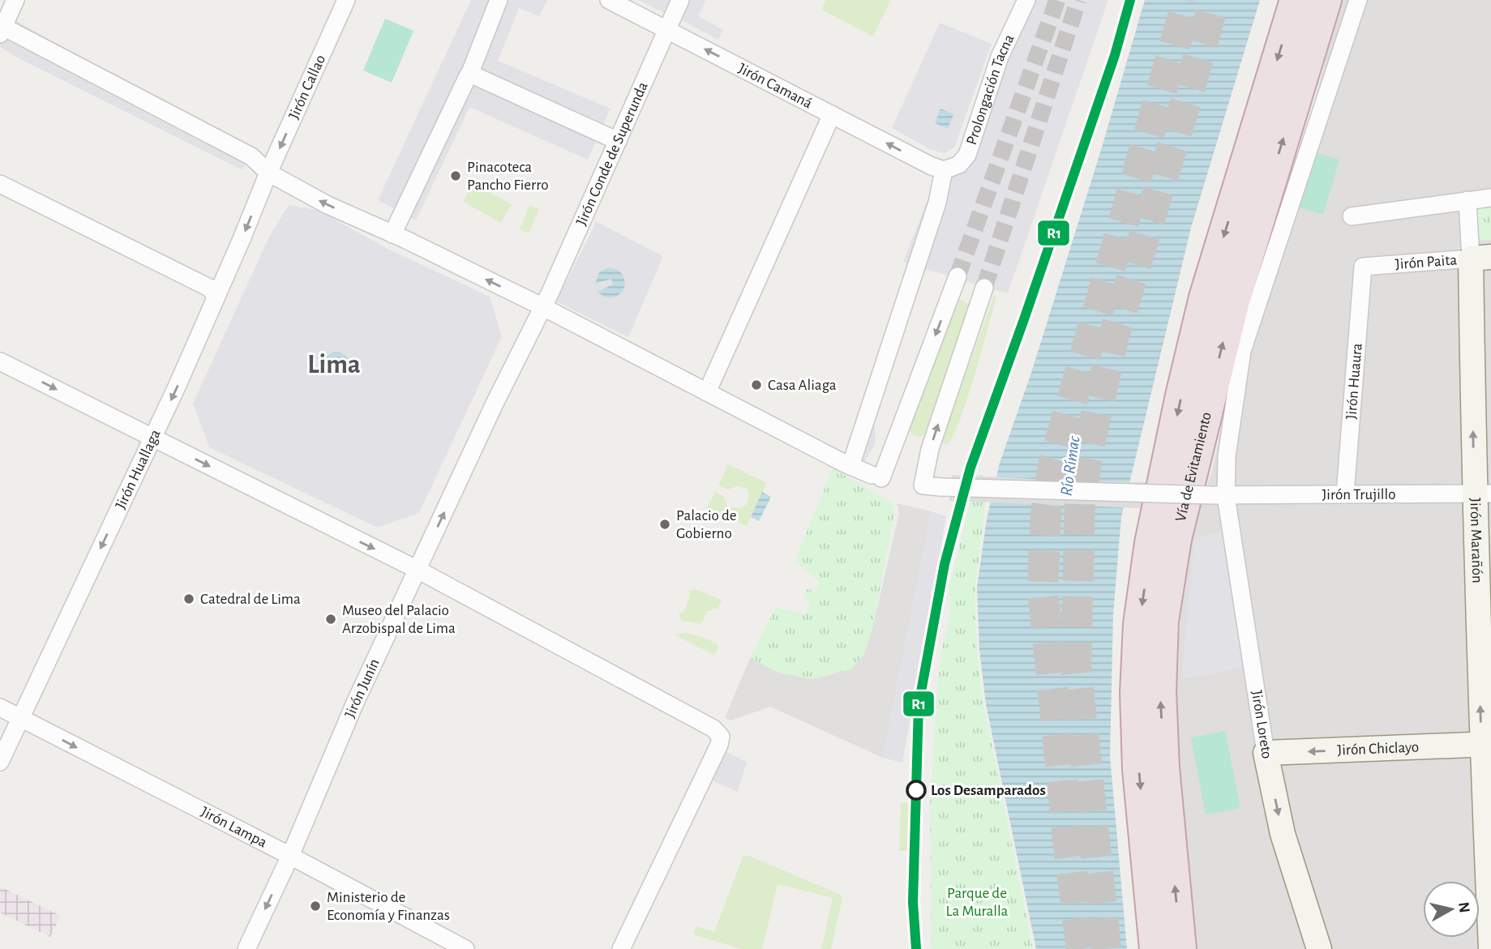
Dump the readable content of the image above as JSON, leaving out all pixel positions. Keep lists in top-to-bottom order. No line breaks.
{"streets":{"highway":["Vía de Evitamiento"],"main road":["Jirón Marañón","Jirón Loreto","Jirón Chiclayo"],"street":["Jirón Callao","Jirón Camaná","Prolongación Tacna","Jirón Conde de Superunda","Jirón Paita","Jirón Huaura","Jirón Huallaga","Jirón Trujillo","Jirón Junín","Jirón Lampa"]},"crossings":[["Jirón Callao","Jirón Huallaga"],["Jirón Camaná","Prolongación Tacna"],["Jirón Camaná","Jirón Conde de Superunda"],["Jirón Conde de Superunda","Jirón Junín"],["Jirón Paita","Jirón Huaura"],["Jirón Paita","Jirón Marañón"],["Jirón Huaura","Jirón Trujillo"],["Jirón Huallaga","Jirón Lampa"],["Jirón Trujillo","Jirón Marañón"],["Jirón Trujillo","Jirón Loreto"],["Jirón Marañón","Jirón Chiclayo"],["Jirón Junín","Jirón Lampa"],["Jirón Loreto","Jirón Chiclayo"]],"one_way":["Jirón Camaná","Jirón Huallaga","Jirón Marañón","Jirón Chiclayo","Jirón Lampa"],"districts":["Lima"],"water":["Río Rímac"],"parks":["Parque de La Muralla"],"places":["Pinacoteca Pancho Fierro","Casa Aliaga","Palacio de Gobierno","Catedral de Lima","Museo del Palacio Arzobispal de Lima","Los Desamparados","Ministerio de Economía y Finanzas"],"lines":["transit line R1"],"north":"right"}
